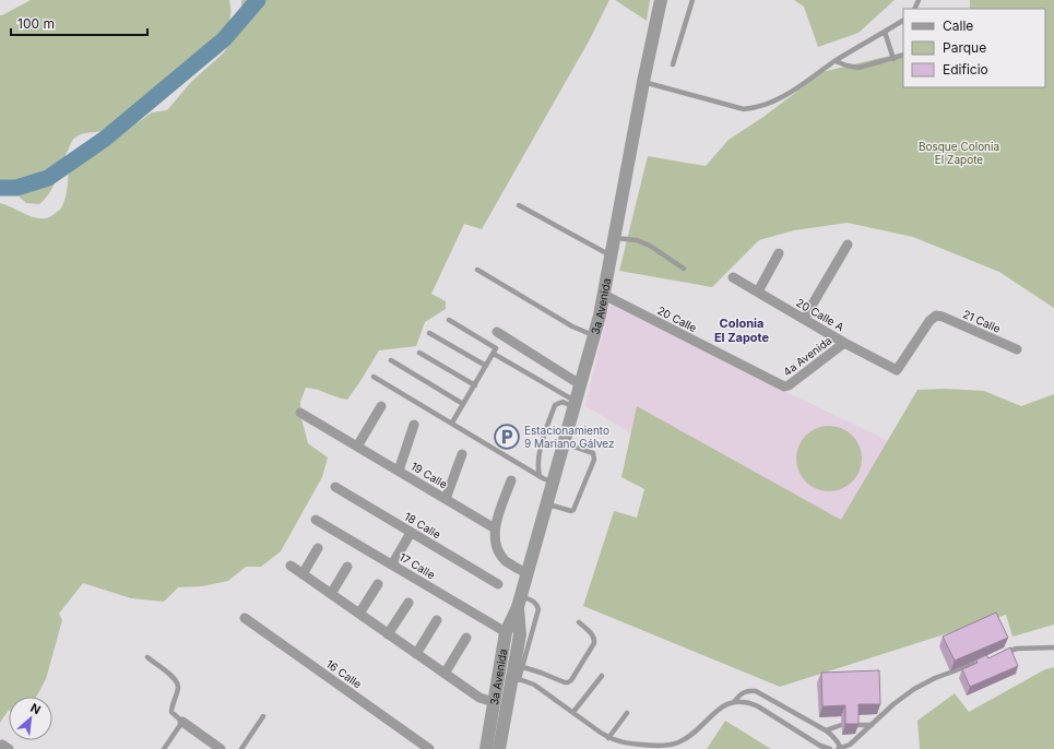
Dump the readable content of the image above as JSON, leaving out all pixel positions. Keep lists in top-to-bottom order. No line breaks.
{"streets":{"street":["3a Avenida","20 Calle A","20 Calle","21 Calle","4a Avenida","19 Calle","18 Calle","17 Calle","16 Calle"]},"crossings":[["3a Avenida","20 Calle"],["3a Avenida","17 Calle"],["20 Calle A","21 Calle"],["20 Calle A","4a Avenida"],["20 Calle","4a Avenida"]],"districts":["Colonia El Zapote"],"parks":["Bosque Colonia El Zapote"],"places":{"parking":["Estacionamiento 9 Mariano Gálvez"]},"legend":["Calle","Parque","Edificio"],"scale_bar":"100 m","north":"top right"}
